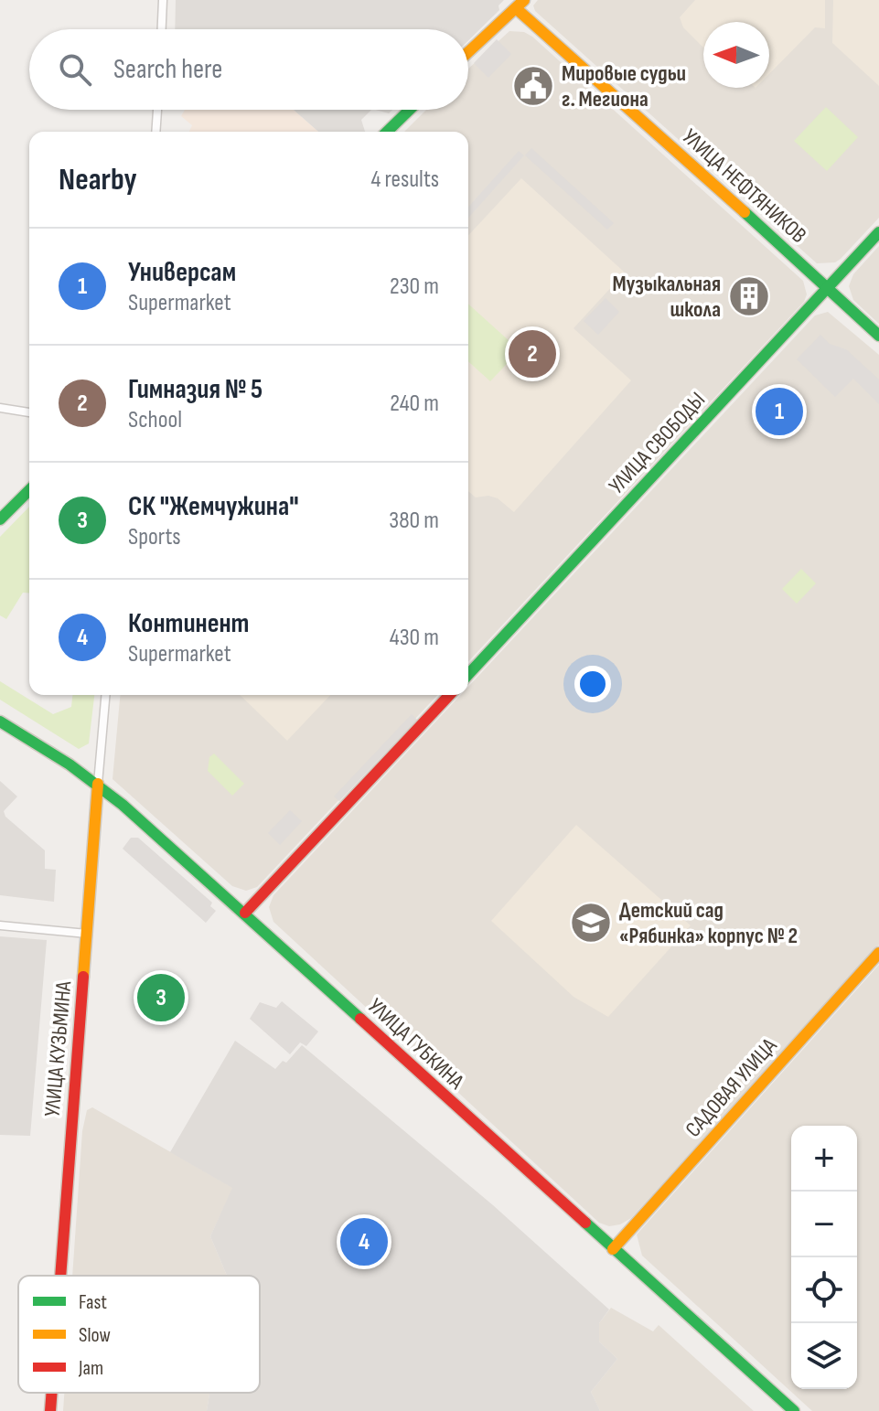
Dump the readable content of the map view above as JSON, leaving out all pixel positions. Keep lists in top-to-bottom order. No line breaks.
{"streets":{"main road":["УЛИЦА НЕФТЯНИКОВ","УЛИЦА СВОБОДЫ","УЛИЦА ГУБКИНА","УЛИЦА КУЗЬМИНА","САДОВАЯ УЛИЦА"]},"crossings":[["УЛИЦА НЕФТЯНИКОВ","УЛИЦА СВОБОДЫ"],["УЛИЦА ГУБКИНА","УЛИЦА КУЗЬМИНА"],["УЛИЦА ГУБКИНА","САДОВАЯ УЛИЦА"]],"places":{"public building":["Мировые судьи г. Мегиона"],"building":["Музыкальная школа"],"school or university":["Детский сад «Рябинка» корпус № 2"]},"legend":["Fast","Slow","Jam"],"north":"left","page":{"search":"Search here","heading":["Nearby","4 results"],"list":[{"mark":"1","name":"Универсам","note":"Supermarket","value":"230 m"},{"mark":"2","name":"Гимназия № 5","note":"School","value":"240 m"},{"mark":"3","name":"СК \"Жемчужина\"","note":"Sports","value":"380 m"},{"mark":"4","name":"Континент","note":"Supermarket","value":"430 m"}],"pins":["2","1","3","4"],"map_buttons":["+","−"]}}
